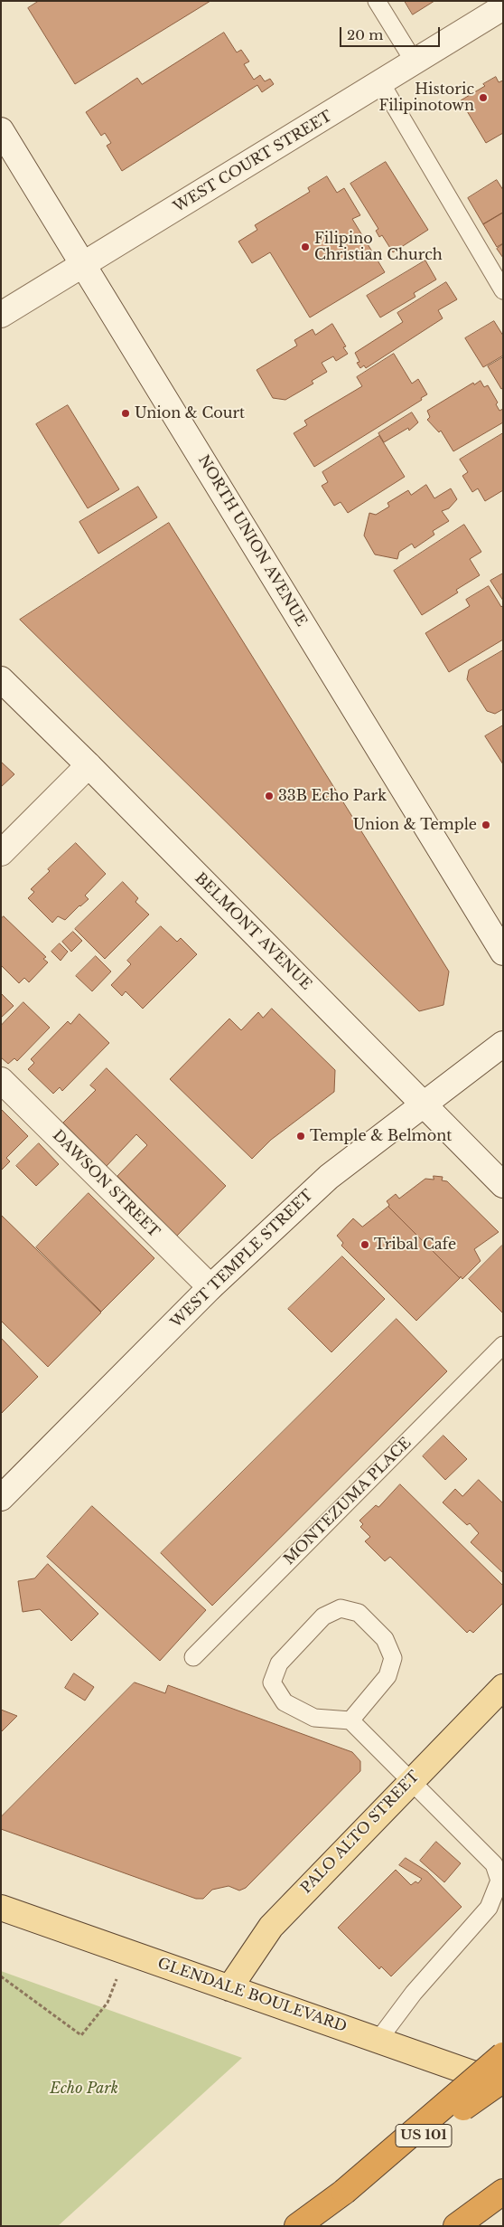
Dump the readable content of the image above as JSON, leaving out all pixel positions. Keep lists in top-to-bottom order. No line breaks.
{"streets":{"highway":["US 101"],"main road":["PALO ALTO STREET","GLENDALE BOULEVARD"],"street":["WEST COURT STREET","NORTH UNION AVENUE","BELMONT AVENUE","DAWSON STREET","WEST TEMPLE STREET"],"lane":["MONTEZUMA PLACE"]},"crossings":[["WEST COURT STREET","NORTH UNION AVENUE"],["BELMONT AVENUE","WEST TEMPLE STREET"],["DAWSON STREET","WEST TEMPLE STREET"],["PALO ALTO STREET","GLENDALE BOULEVARD"]],"parks":["Echo Park"],"places":["Historic Filipinotown","Filipino Christian Church","Union & Court","33B Echo Park","Union & Temple","Temple & Belmont","Tribal Cafe"],"scale_bar":"20 m"}
